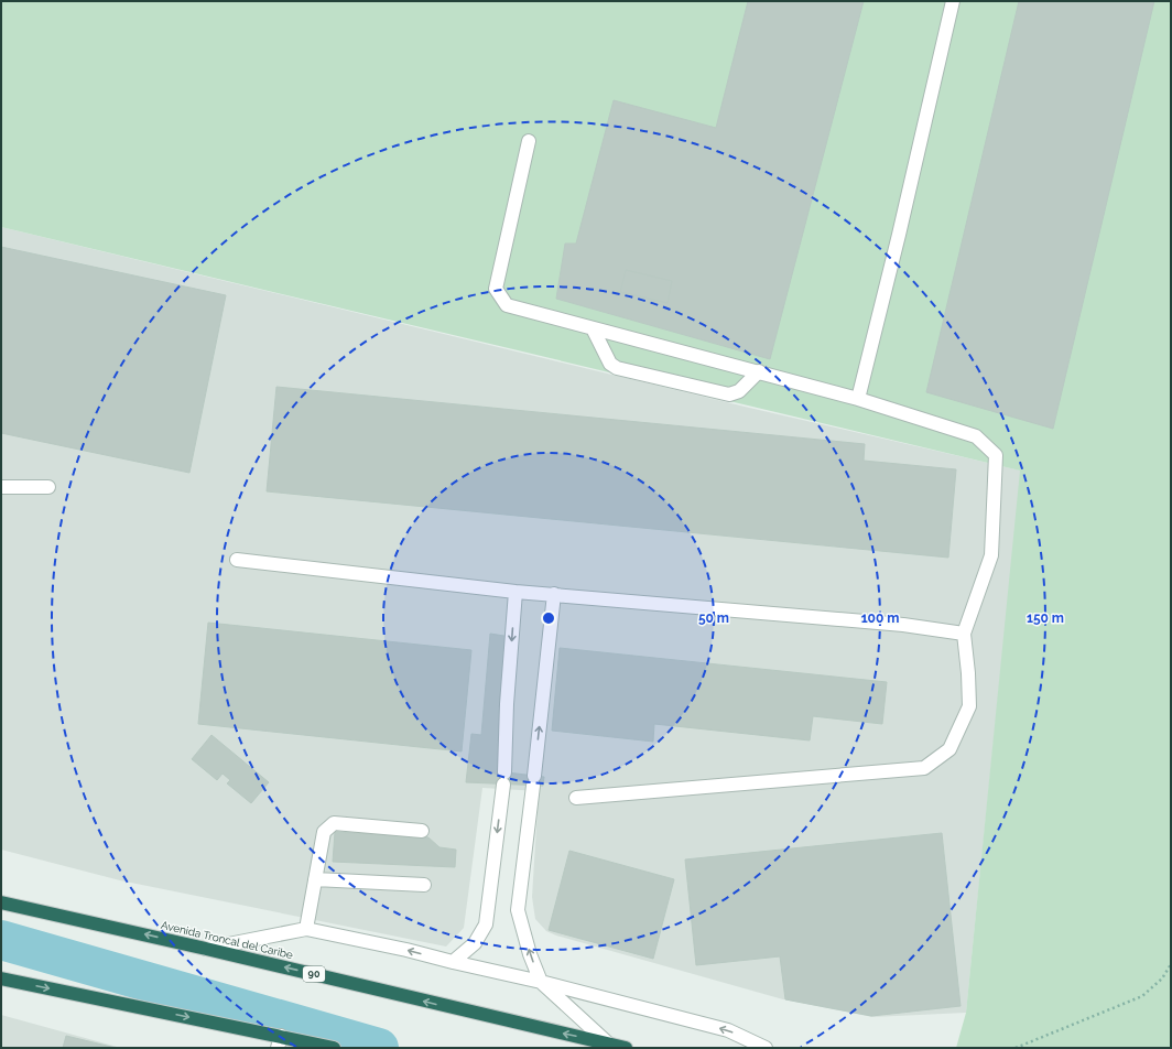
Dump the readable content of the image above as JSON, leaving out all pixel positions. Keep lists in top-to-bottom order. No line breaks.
{"streets":{"highway":["Avenida Troncal del Caribe","90"]},"rings":["50 m","100 m","150 m"]}
